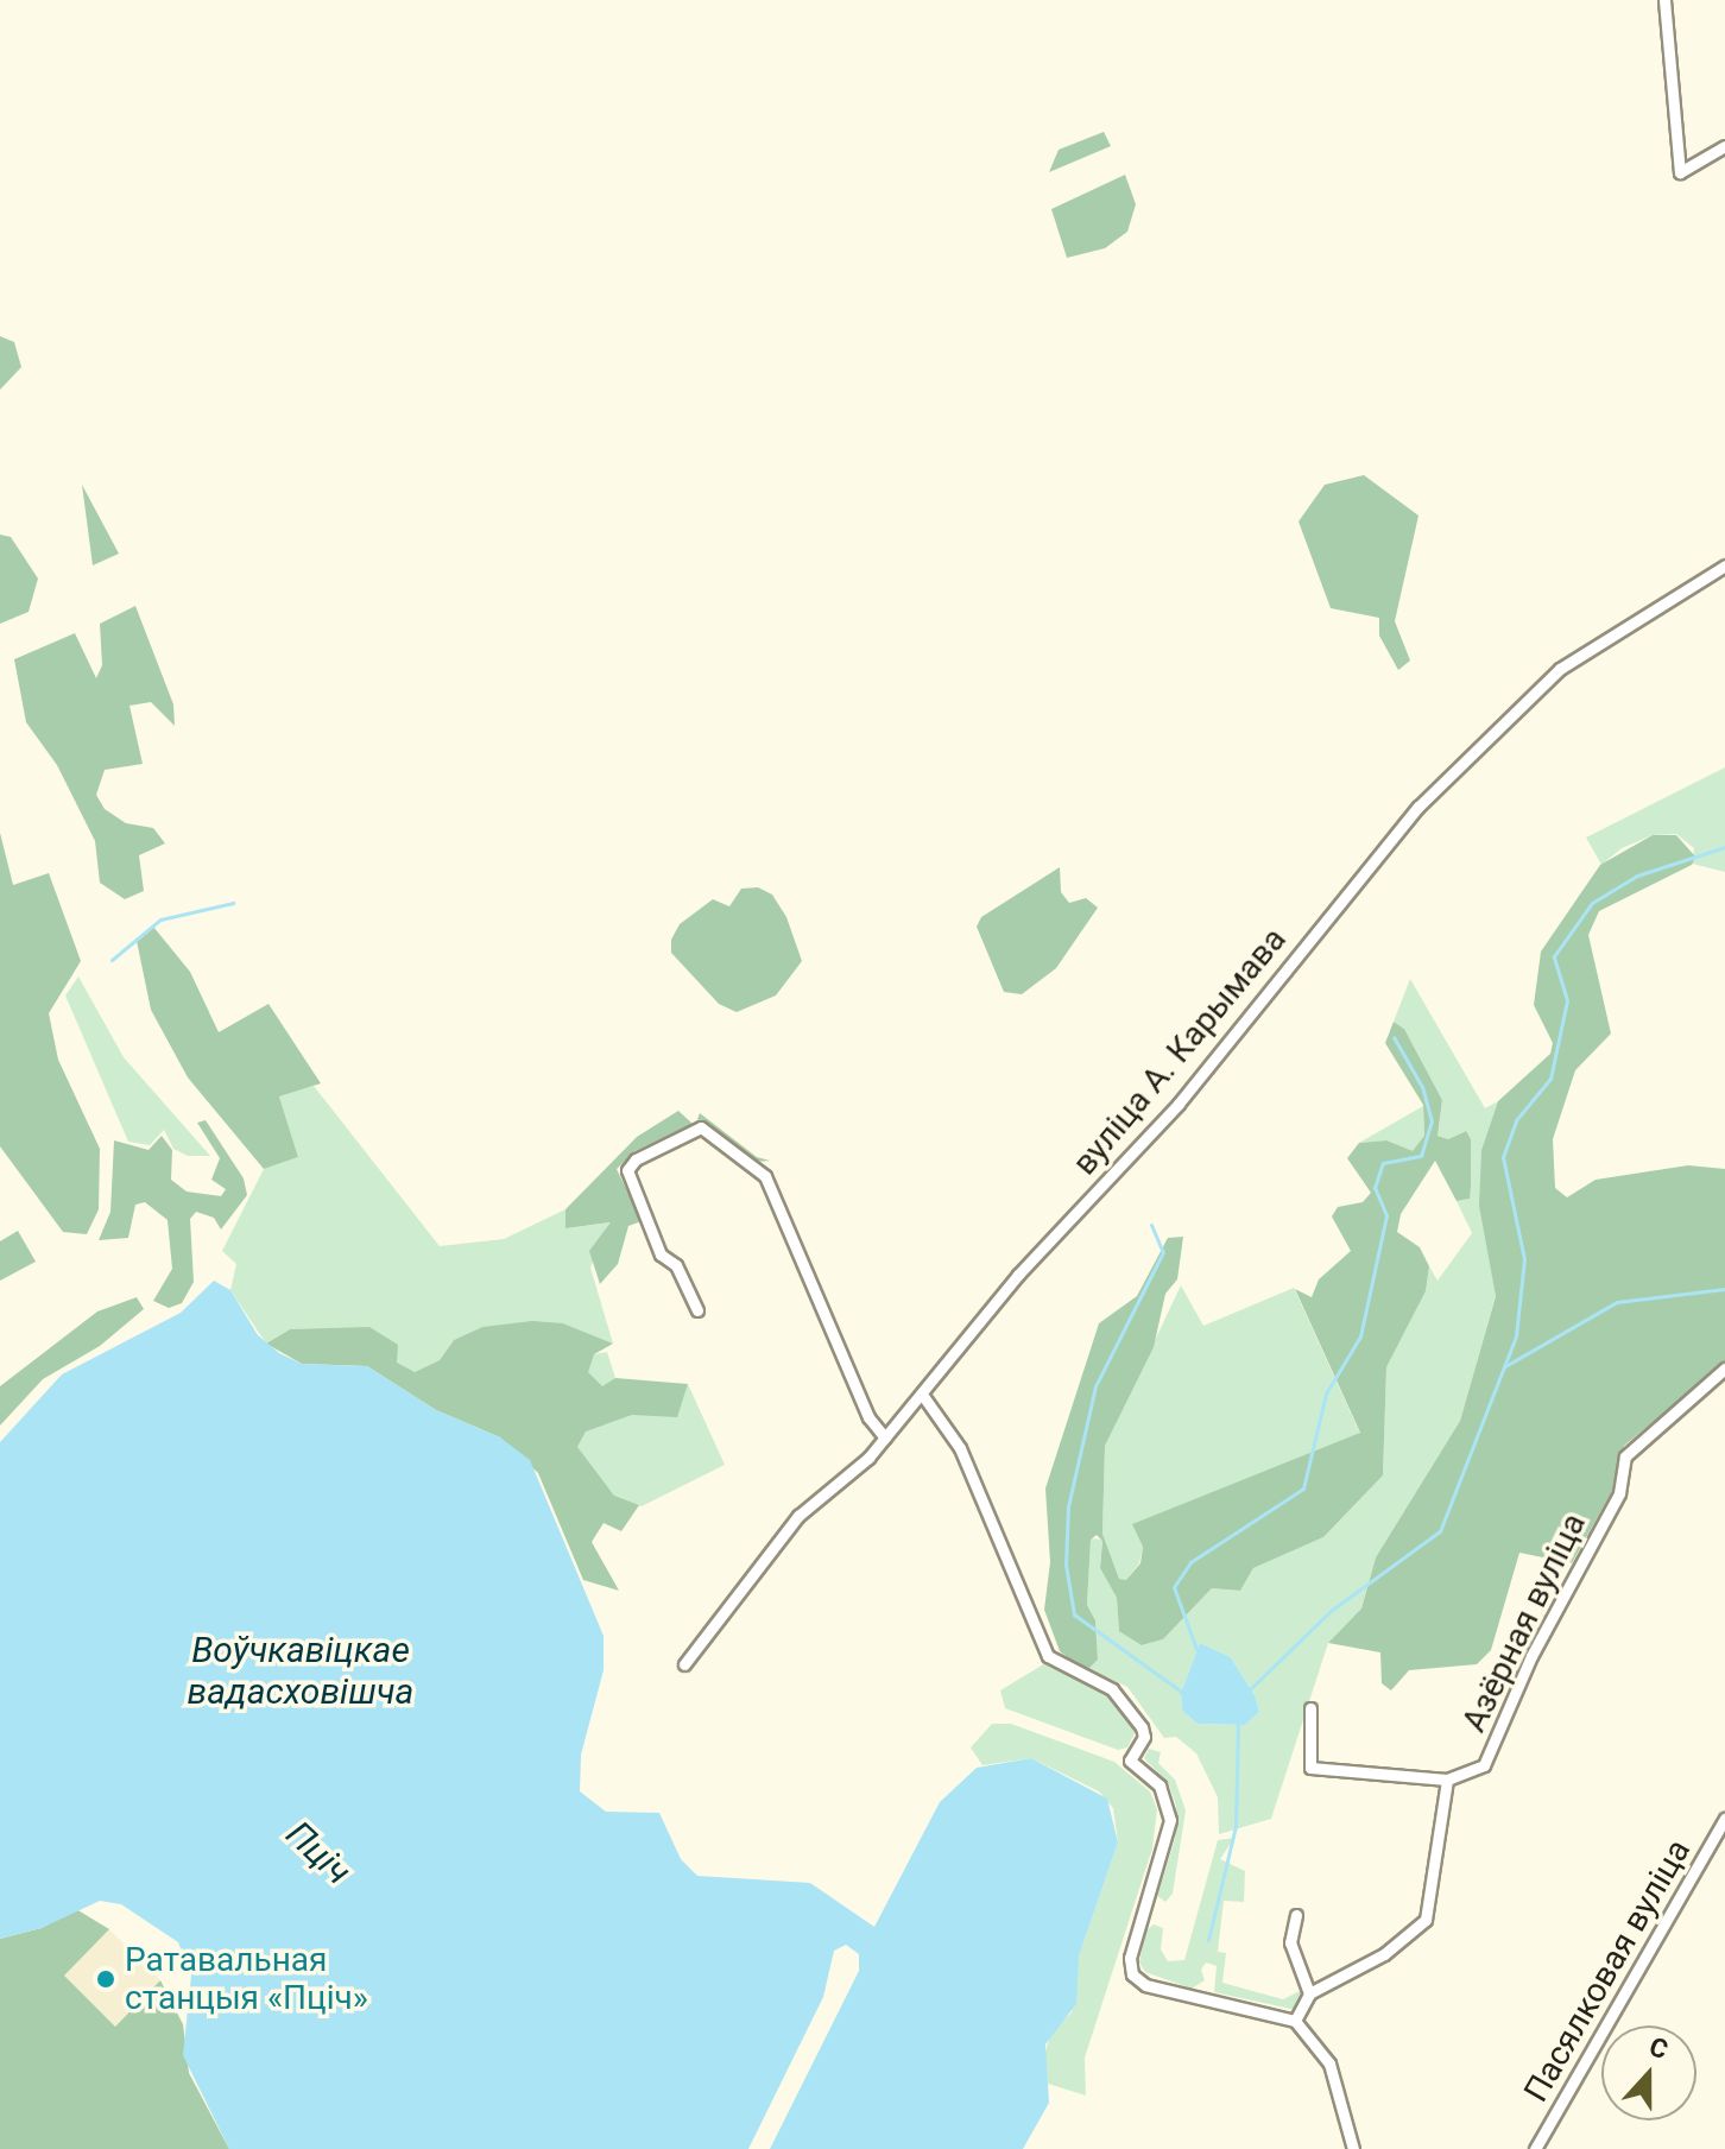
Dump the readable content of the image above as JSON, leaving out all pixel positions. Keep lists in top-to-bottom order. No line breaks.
{"streets":{"street":["вуліца А. Карымава","Азёрная вуліца","Пасялковая вуліца"]},"water":["Воўчкавіцкае вадасховішча","Пціч"],"places":["Ратавальная станцыя «Пціч»"],"north":"top"}
